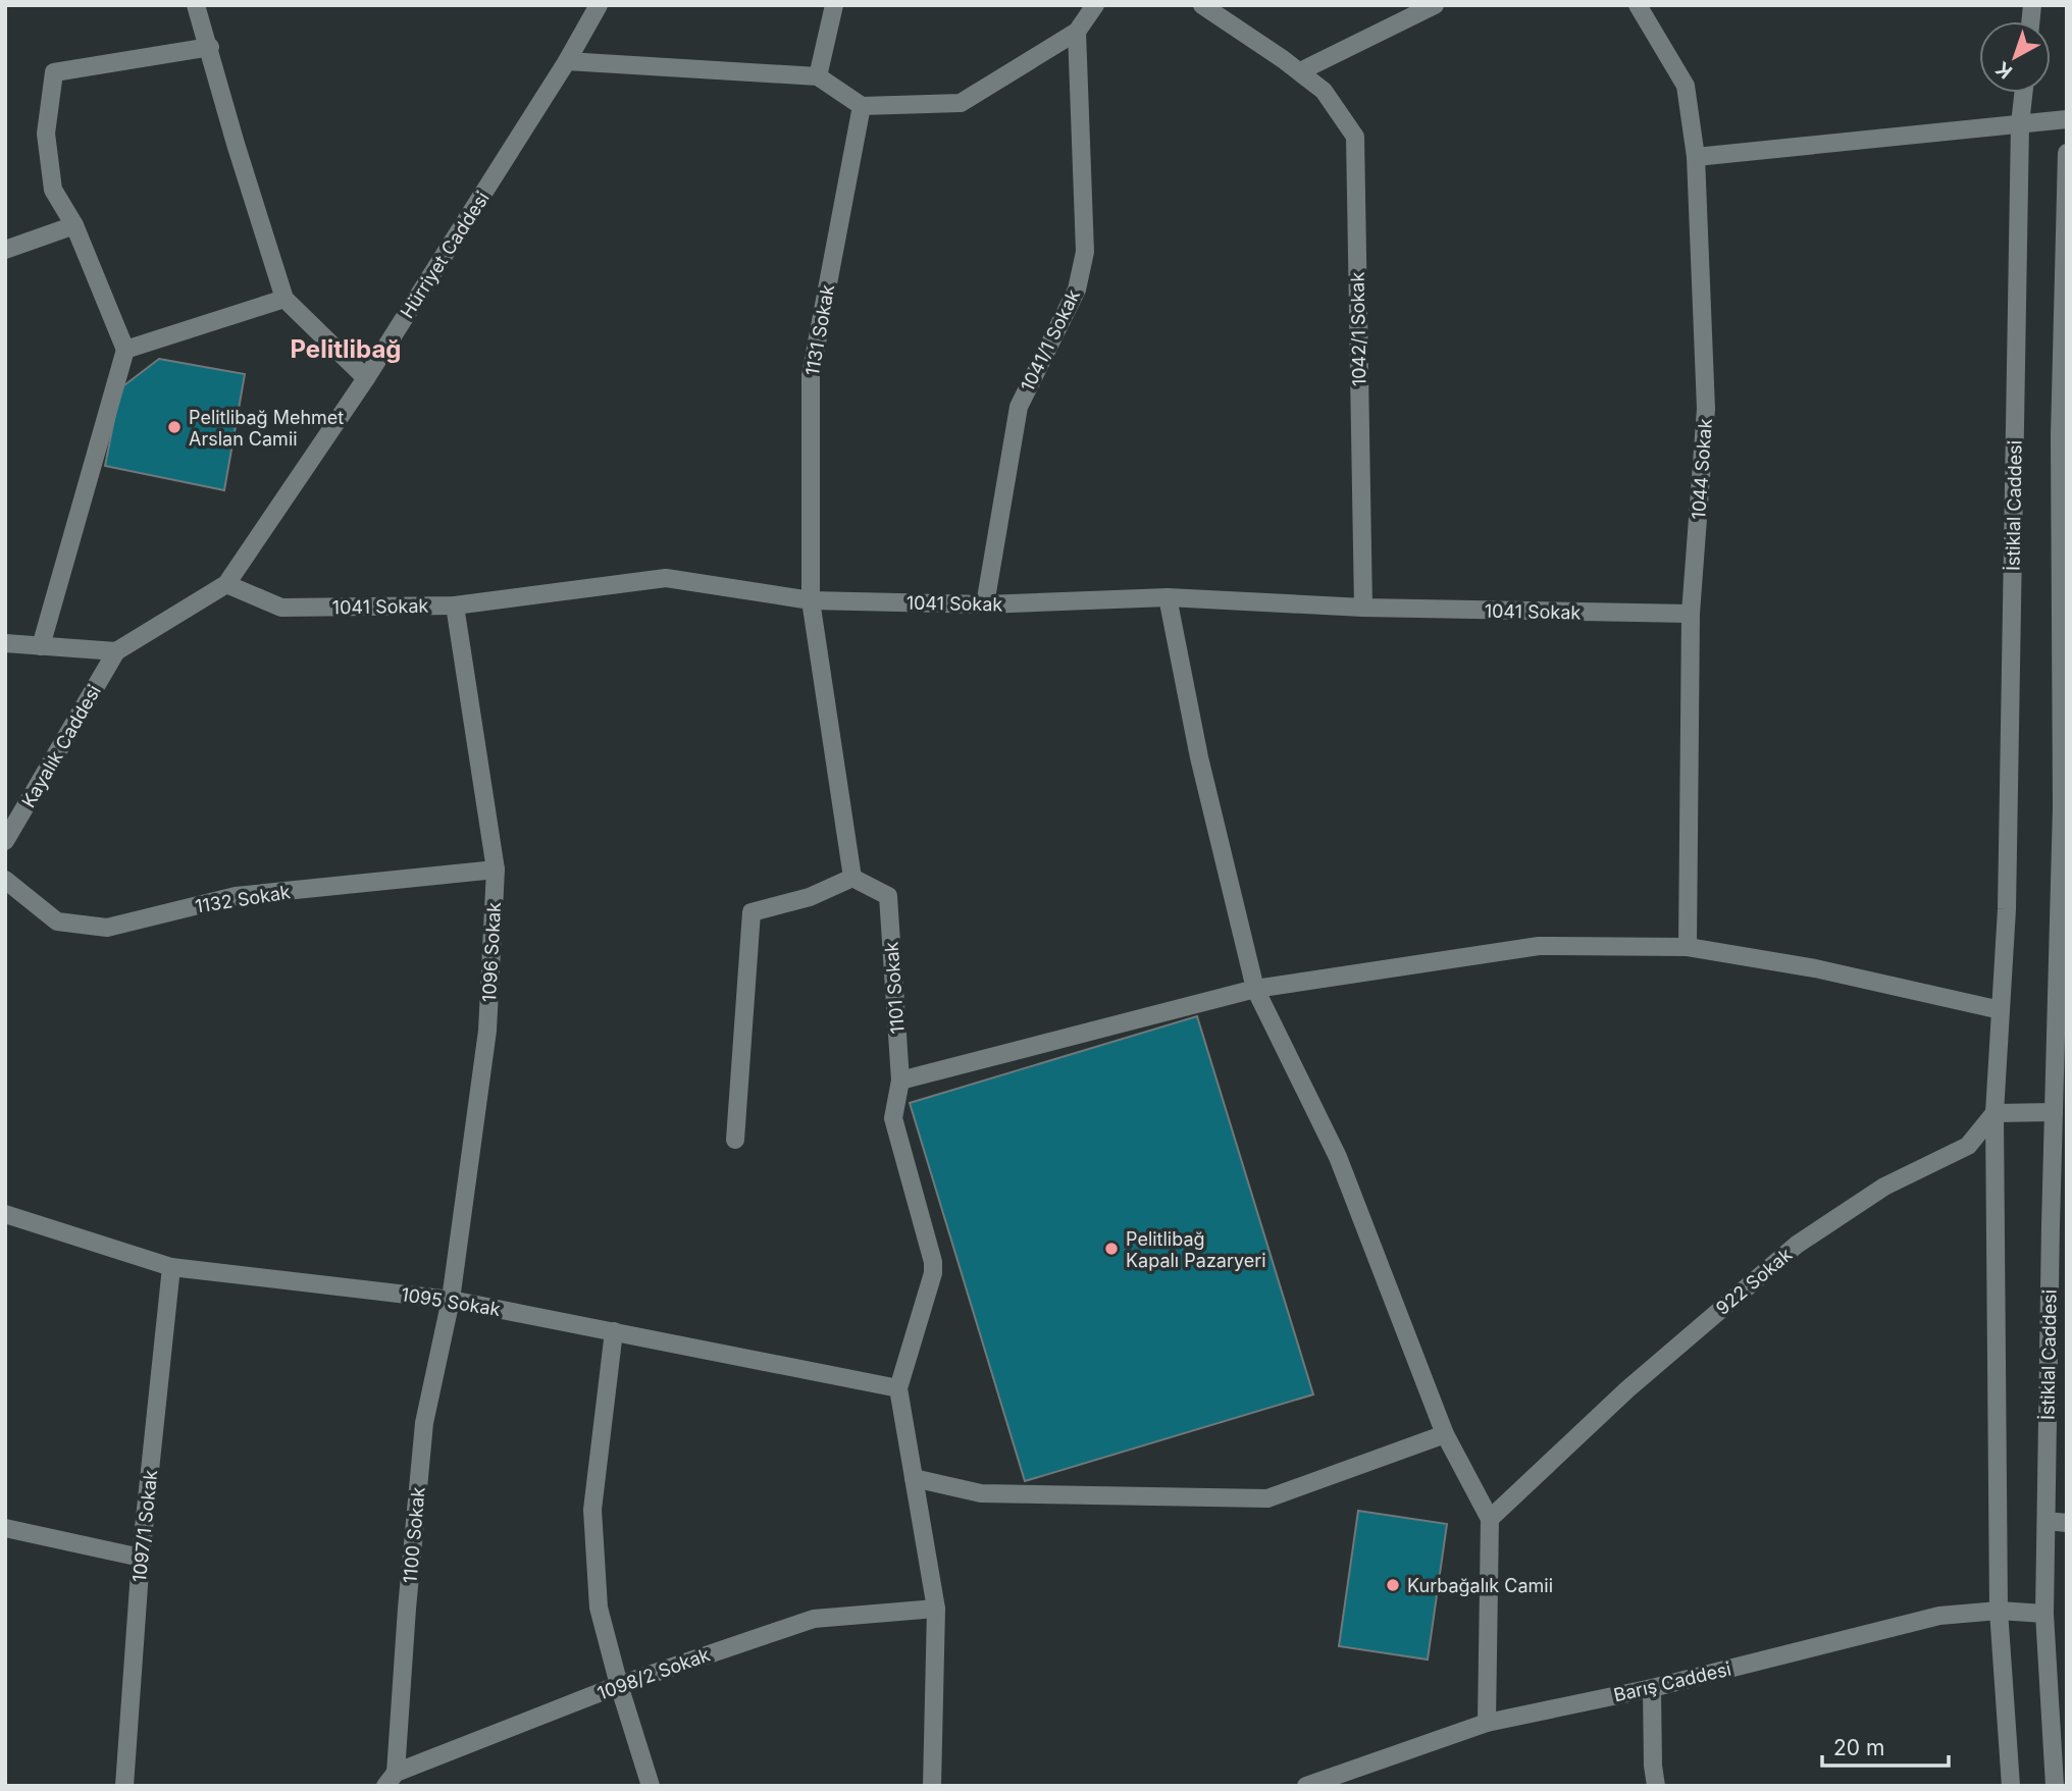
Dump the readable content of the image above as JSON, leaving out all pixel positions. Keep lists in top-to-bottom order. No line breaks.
{"streets":{"street":["Hürriyet Caddesi","1042/1 Sokak","1131 Sokak","1041/1 Sokak","1044 Sokak","İstiklal Caddesi","1041 Sokak","Kayalık Caddesi","1132 Sokak","1096 Sokak","1101 Sokak","922 Sokak","1095 Sokak","1097/1 Sokak","1100 Sokak","1098/2 Sokak","Barış Caddesi"]},"crossings":[["Hürriyet Caddesi","1041 Sokak"],["Hürriyet Caddesi","Kayalık Caddesi"],["1042/1 Sokak","1041 Sokak"],["1131 Sokak","1041 Sokak"],["1041/1 Sokak","1041 Sokak"],["1044 Sokak","1041 Sokak"],["İstiklal Caddesi","922 Sokak"],["İstiklal Caddesi","Barış Caddesi"],["1041 Sokak","1096 Sokak"],["1132 Sokak","1096 Sokak"],["1096 Sokak","1095 Sokak"],["1096 Sokak","1100 Sokak"],["1101 Sokak","1095 Sokak"],["1095 Sokak","1097/1 Sokak"],["1095 Sokak","1100 Sokak"],["1100 Sokak","1098/2 Sokak"]],"districts":["Pelitlibağ"],"places":["Pelitlibağ Mehmet Arslan Camii","Pelitlibağ Kapalı Pazaryeri","Kurbağalık Camii"],"scale_bar":"20 m","north":"bottom left"}
